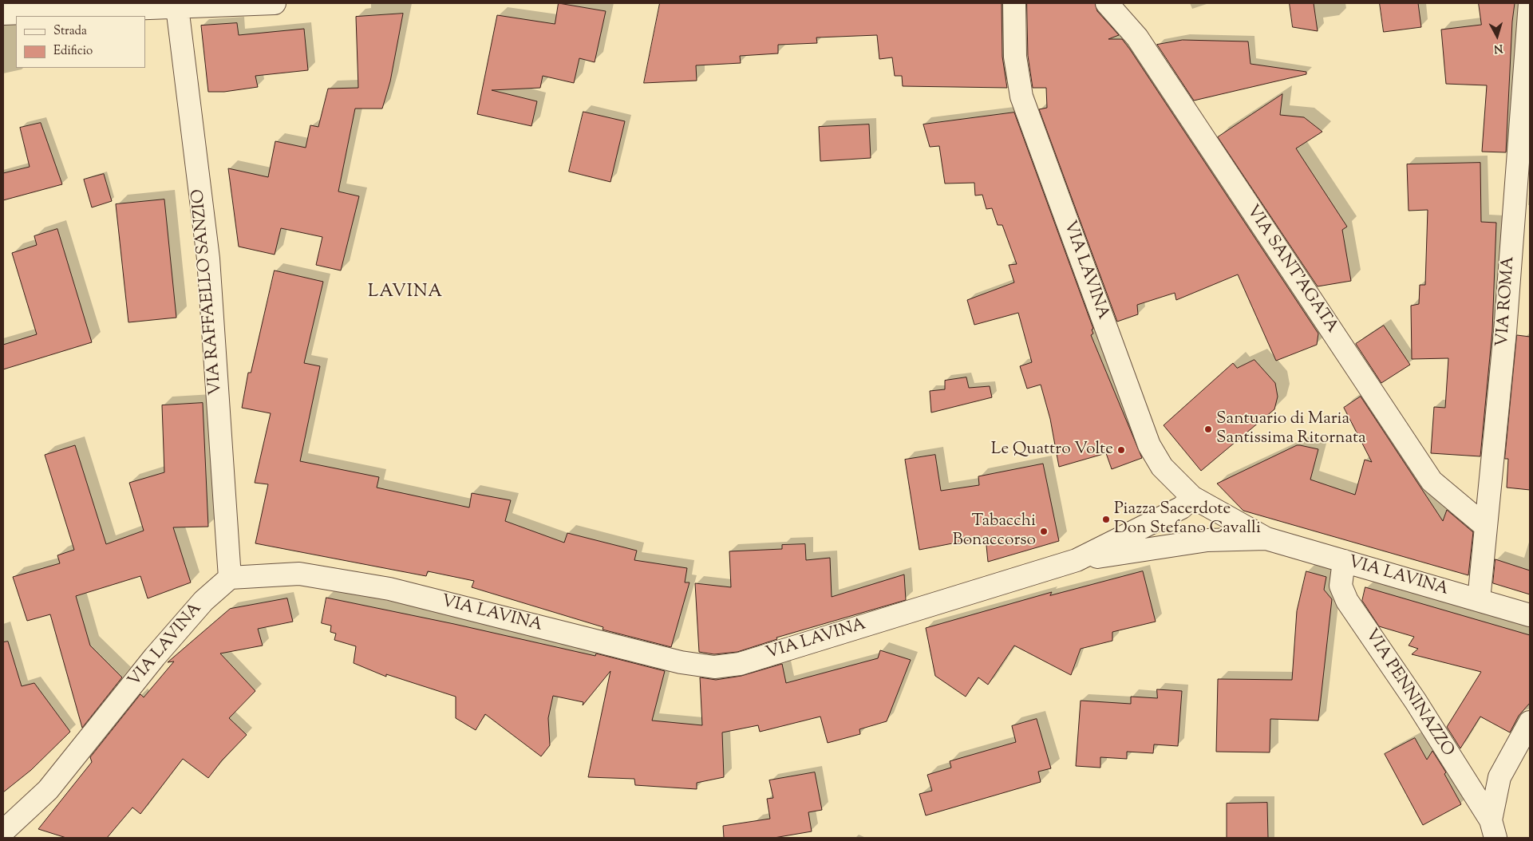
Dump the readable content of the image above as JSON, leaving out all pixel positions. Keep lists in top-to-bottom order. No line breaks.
{"streets":{"street":["VIA SANT'AGATA","VIA LAVINA","VIA RAFFAELLO SANZIO","VIA ROMA","VIA PENNINAZZO"]},"crossings":[["VIA SANT'AGATA","VIA ROMA"],["VIA LAVINA","VIA RAFFAELLO SANZIO"],["VIA LAVINA","VIA ROMA"],["VIA LAVINA","VIA PENNINAZZO"]],"districts":["LAVINA"],"places":["Santuario di Maria Santissima Ritornata","Le Quattro Volte","Piazza Sacerdote Don Stefano Cavalli","Tabacchi Bonaccorso"],"legend":["Strada","Edificio"],"north":"bottom"}
